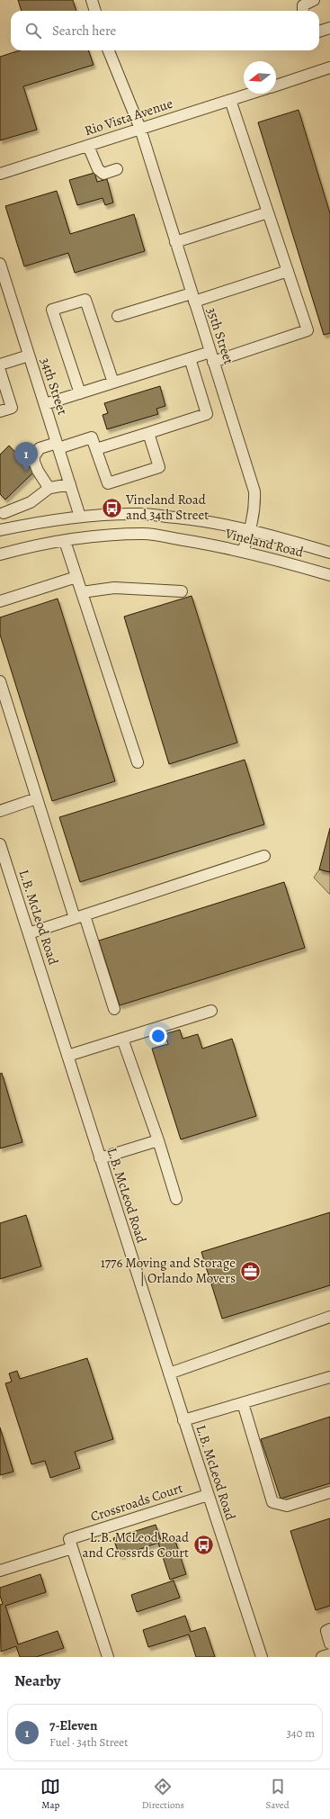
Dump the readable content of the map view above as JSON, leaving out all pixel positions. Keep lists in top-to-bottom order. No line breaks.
{"streets":{"street":["Rio Vista Avenue","35th Street","34th Street","Vineland Road","L.B. McLeod Road","Crossroads Court"]},"crossings":[["Rio Vista Avenue","35th Street"],["35th Street","Vineland Road"],["34th Street","Vineland Road"],["L.B. McLeod Road","Crossroads Court"]],"places":{"bus stop":["Vineland Road and 34th Street","L.B. McLeod Road and Crossrds Court"],"office":["1776 Moving and Storage | Orlando Movers"]},"north":"left","page":{"search":"Search here","pins":"1","heading":"Nearby","list":[{"mark":"1","name":"7-Eleven","note":"Fuel · 34th Street","value":"340 m"}],"nav":["Map","Directions","Saved"]}}
